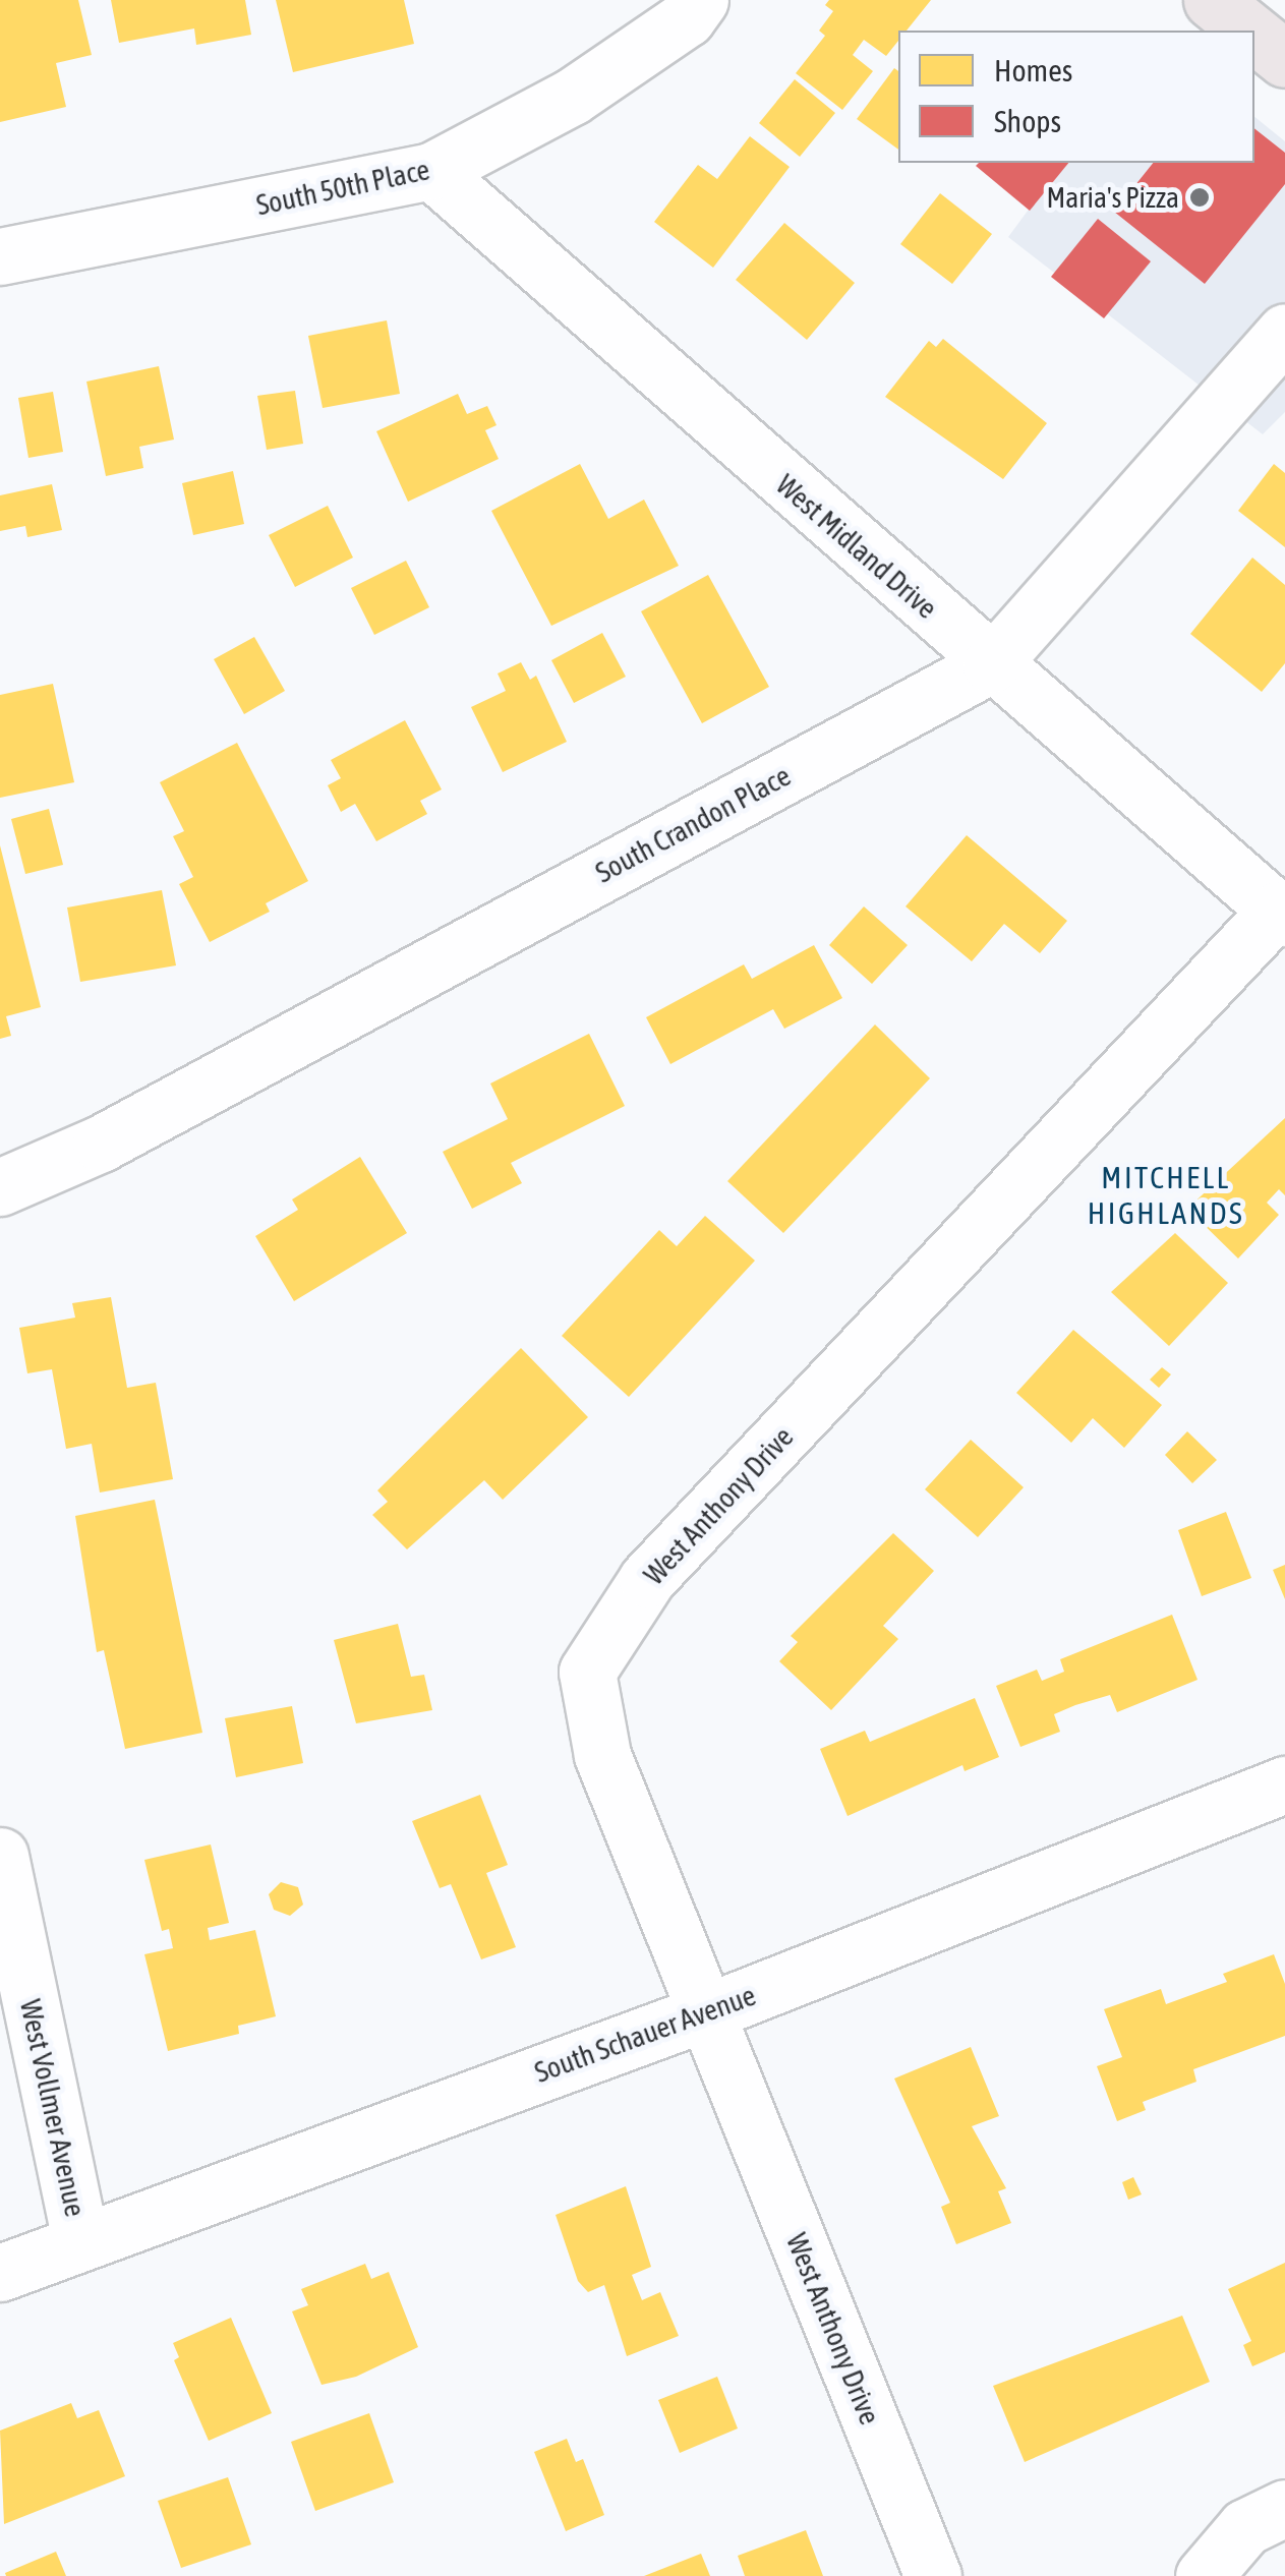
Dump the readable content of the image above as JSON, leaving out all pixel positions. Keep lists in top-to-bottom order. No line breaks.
{"streets":{"street":["South 50th Place","West Midland Drive","South Crandon Place","West Anthony Drive","South Schauer Avenue","West Vollmer Avenue"]},"crossings":[["South 50th Place","West Midland Drive"],["West Midland Drive","South Crandon Place"],["West Midland Drive","West Anthony Drive"],["West Anthony Drive","South Schauer Avenue"],["South Schauer Avenue","West Vollmer Avenue"]],"districts":["MITCHELL HIGHLANDS"],"places":["Maria's Pizza"],"legend":["Homes","Shops"]}
